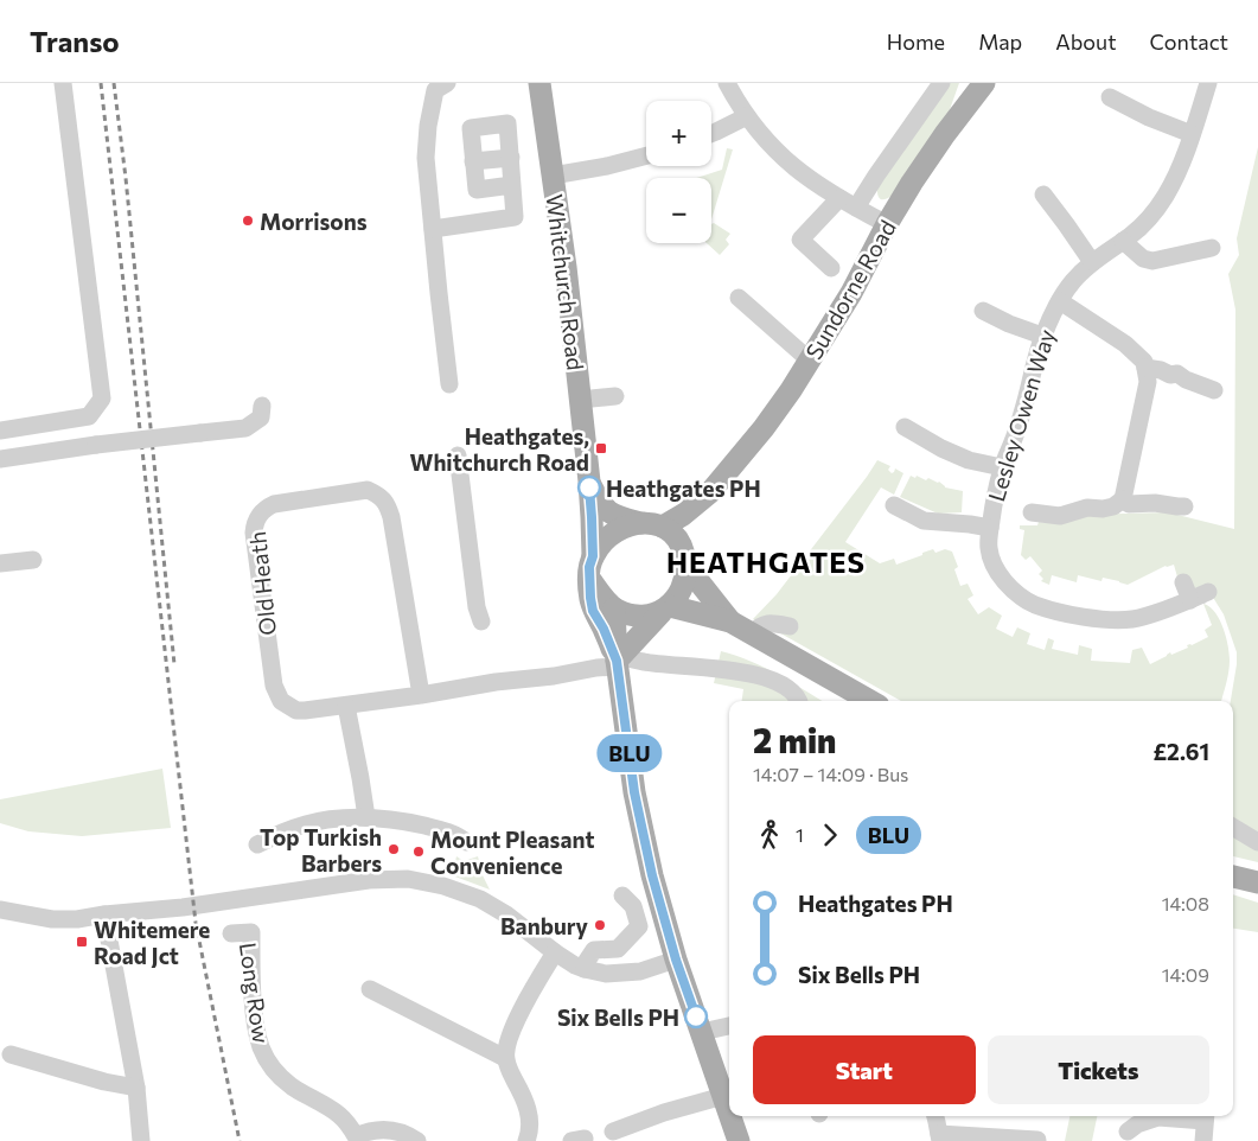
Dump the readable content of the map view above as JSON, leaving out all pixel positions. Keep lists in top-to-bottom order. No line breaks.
{"streets":{"main road":["Whitchurch Road","Sundorne Road"],"street":["Lesley Owen Way","Old Heath","Long Row"]},"crossings":[["Whitchurch Road","Sundorne Road"]],"districts":["HEATHGATES"],"places":{"other":["Morrisons","Heathgates PH","Top Turkish Barbers","Mount Pleasant Convenience","Banbury","Six Bells PH"],"transit":["Heathgates, Whitchurch Road","Whitemere Road Jct"]},"lines":["bus line BLU"],"page":{"header":"Transo","nav":["Home","Map","About","Contact"],"on_map":"BLU","map_buttons":["+","−"],"heading":["2 min","14:07 – 14:09 · Bus","£2.61"],"legs":["1","BLU"],"list":[{"name":"Heathgates PH","value":"14:08"},{"name":"Six Bells PH","value":"14:09"}],"buttons":["Start","Tickets"]}}
